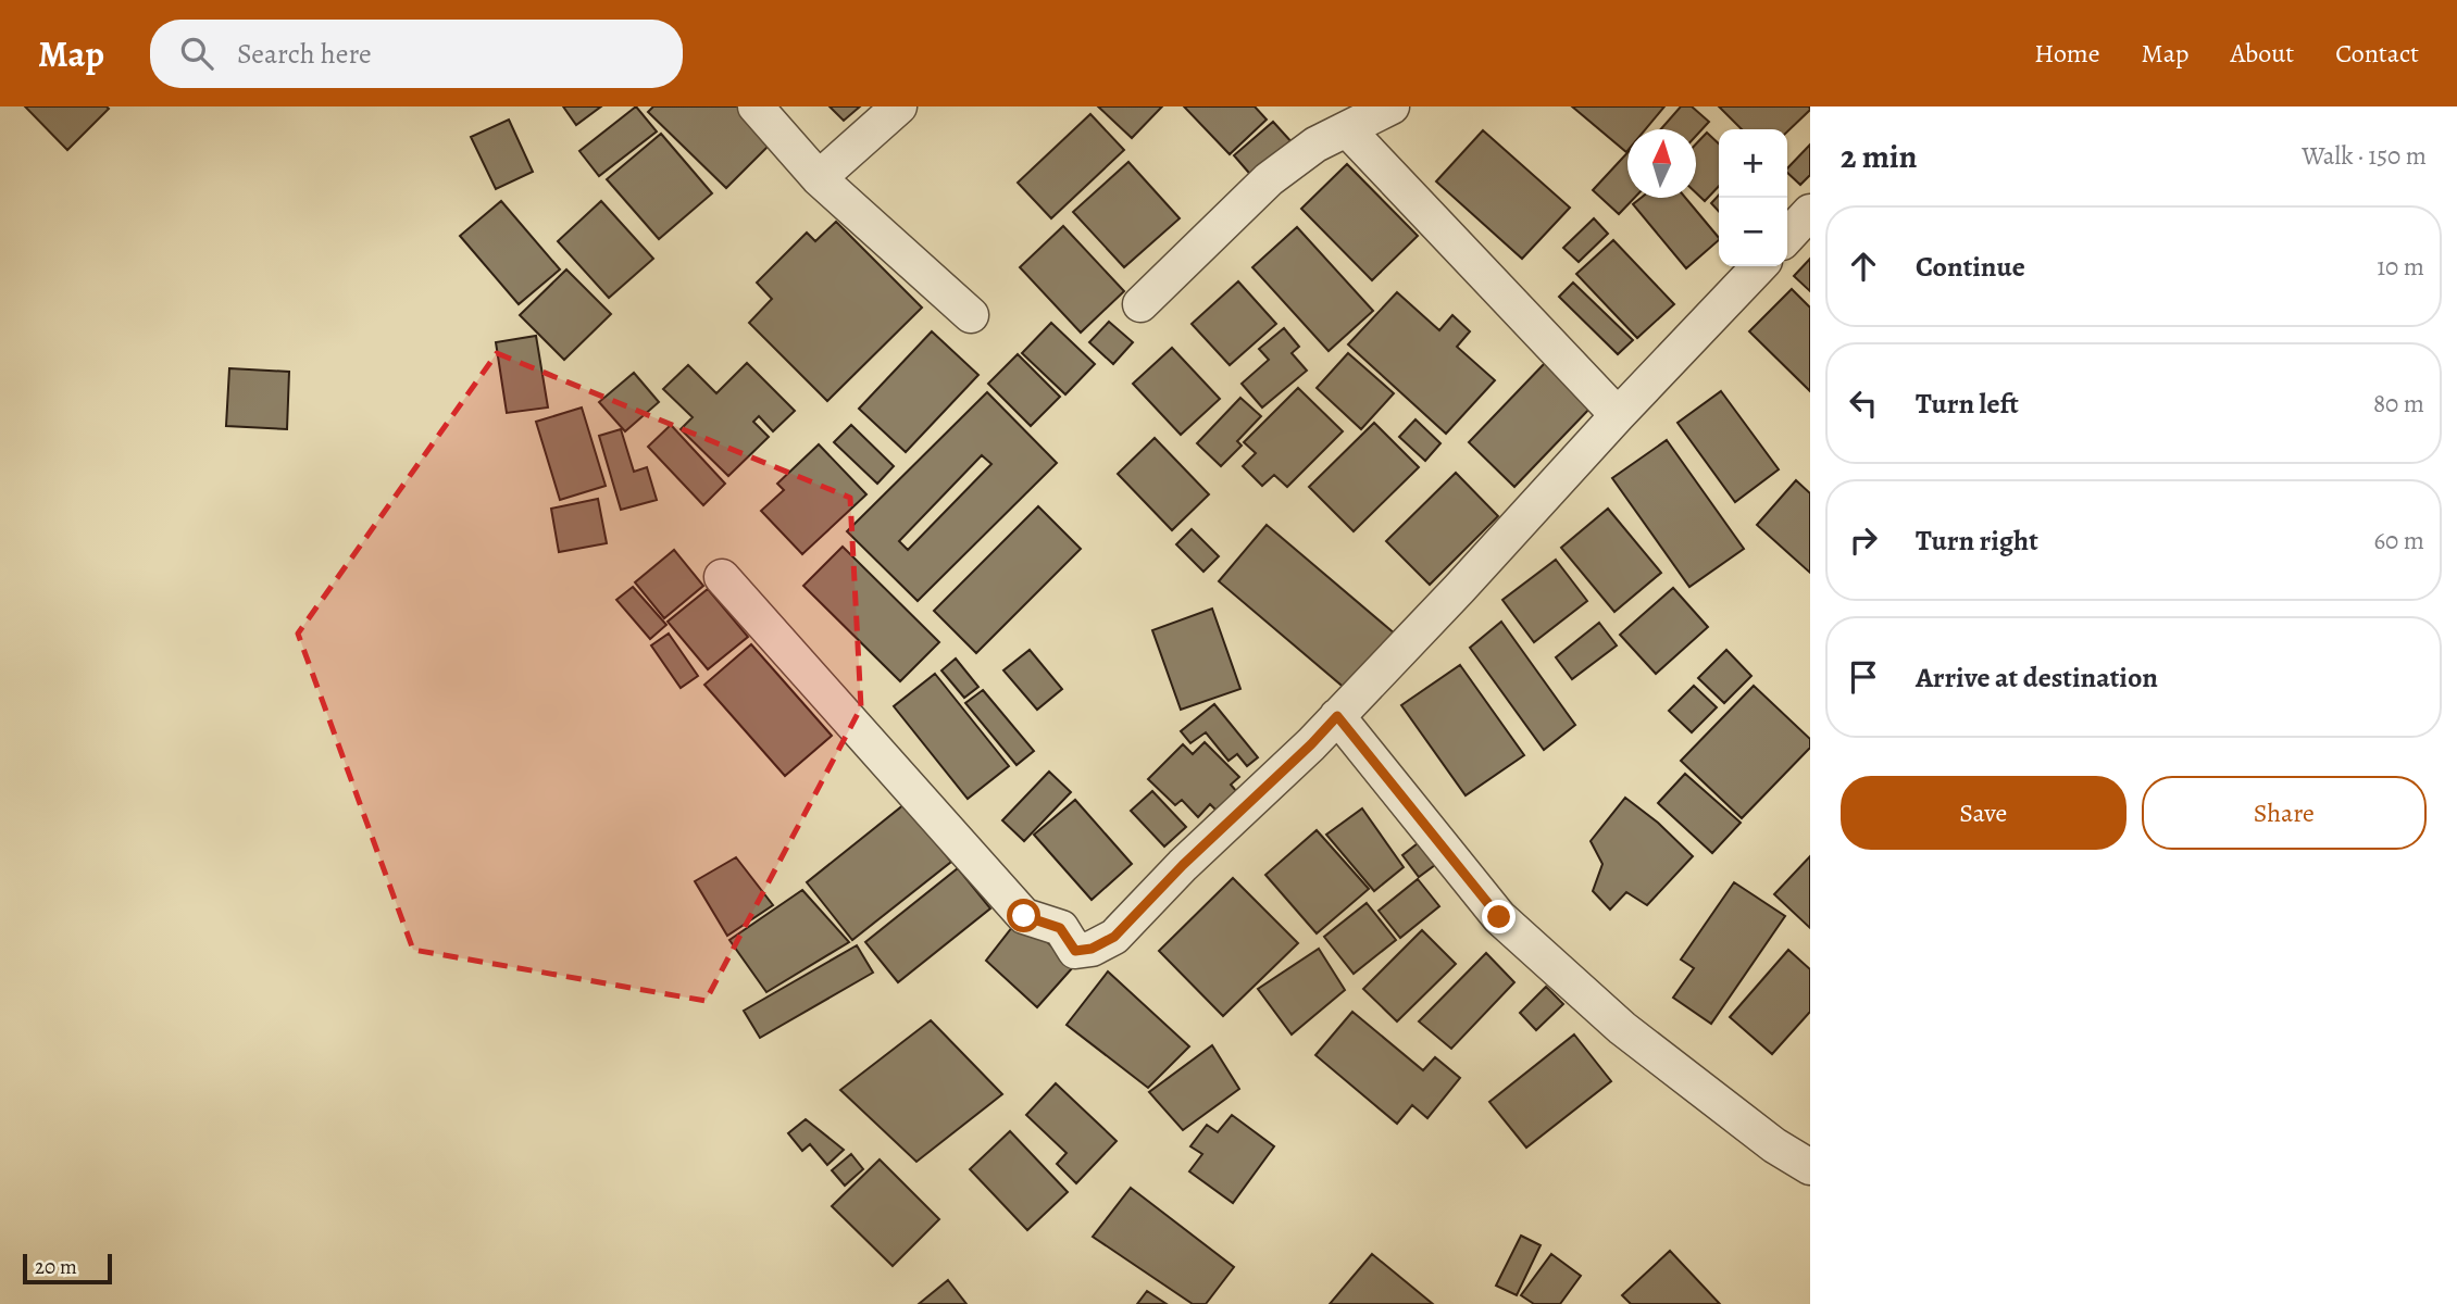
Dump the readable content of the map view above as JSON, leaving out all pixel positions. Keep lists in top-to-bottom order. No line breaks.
{"scale_bar":"20 m","north":"top","page":{"header":"Map","search":"Search here","nav":["Home","Map","About","Contact"],"heading":["2 min","Walk · 150 m"],"map_buttons":["+","−"],"list":[["Continue","10 m"],["Turn left","80 m"],["Turn right","60 m"],"Arrive at destination"],"buttons":["Save","Share"],"scale":"20 m"}}
